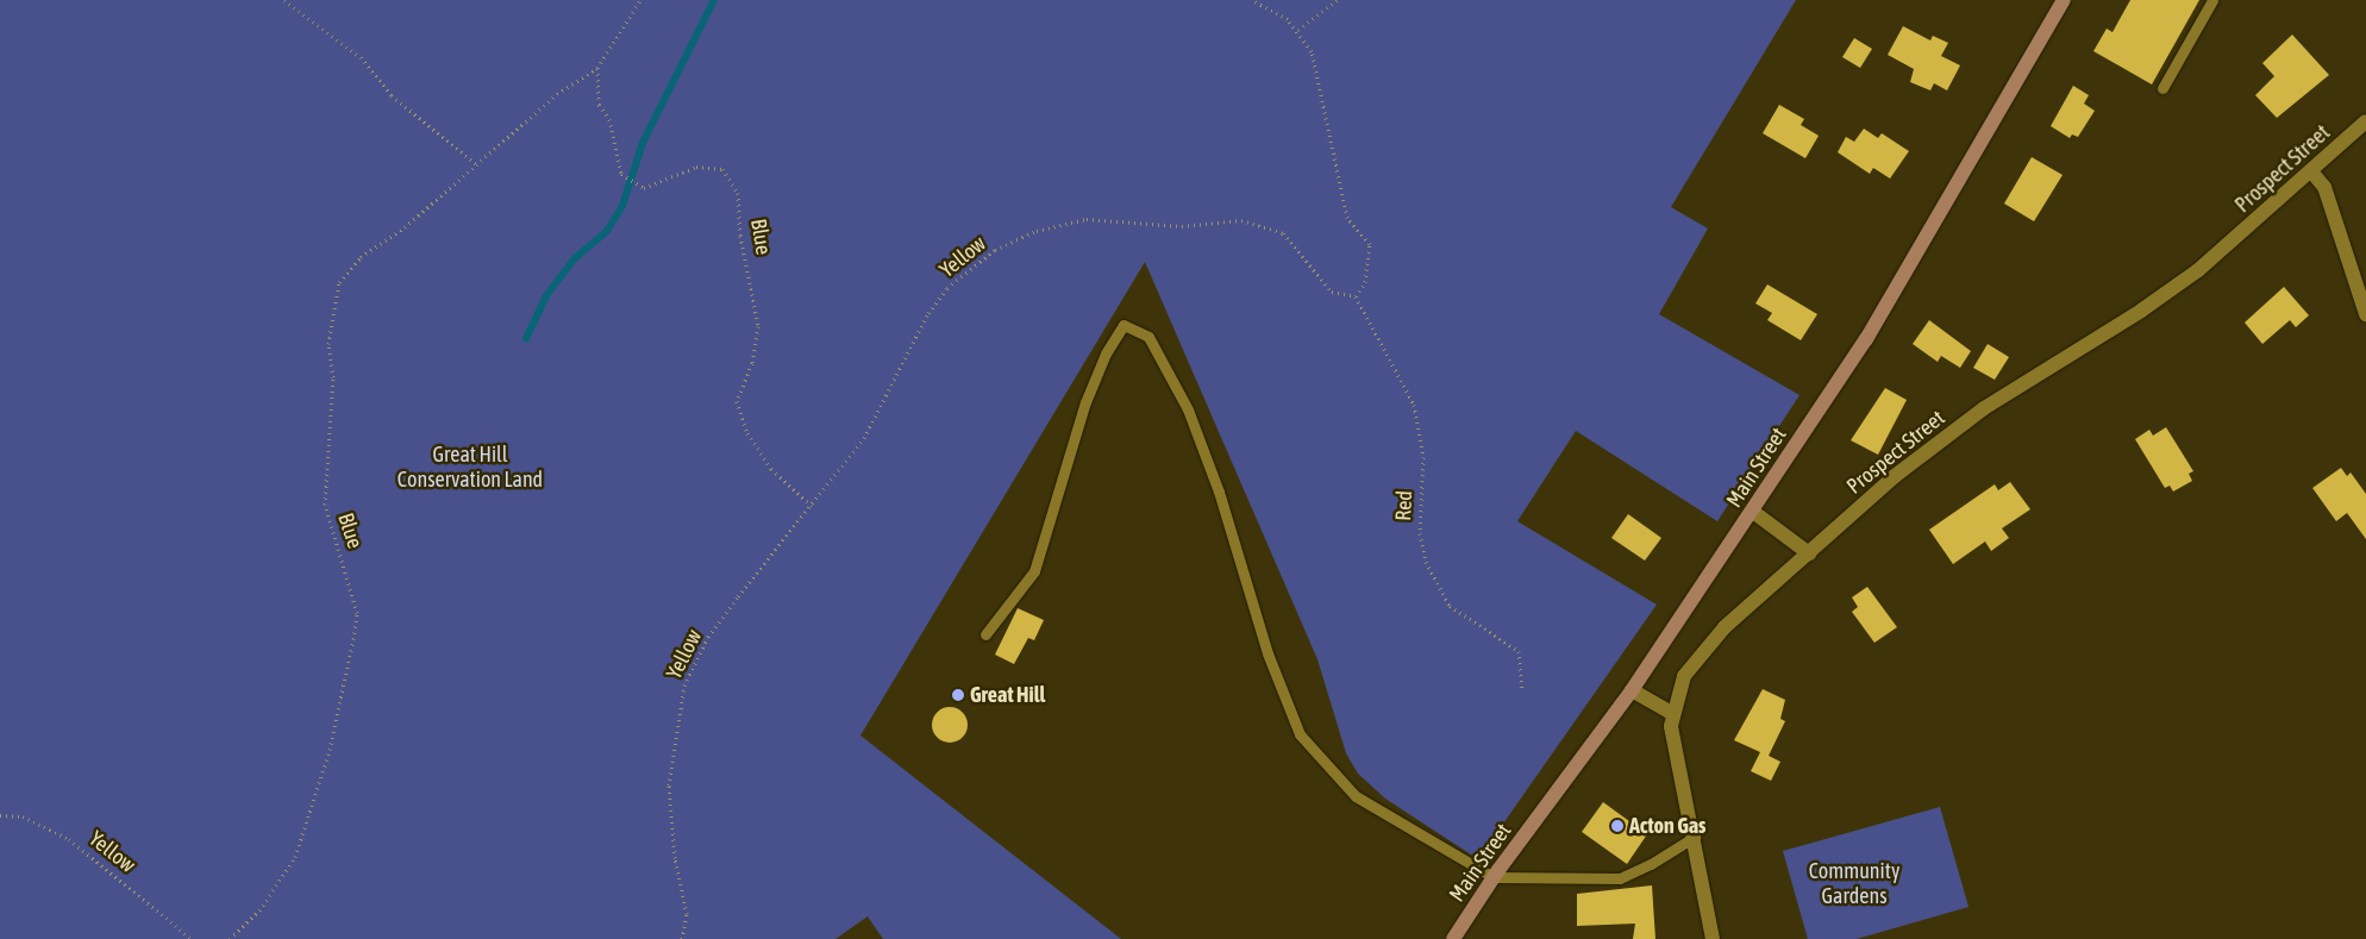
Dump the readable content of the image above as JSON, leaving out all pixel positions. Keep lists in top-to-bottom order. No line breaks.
{"streets":{"main road":["Main Street"],"street":["Prospect Street"],"path":["Blue","Yellow","Red"]},"crossings":[["Blue","Yellow"],["Yellow","Red"]],"parks":["Great Hill Conservation Land","Community Gardens"],"places":["Great Hill","Acton Gas"]}
